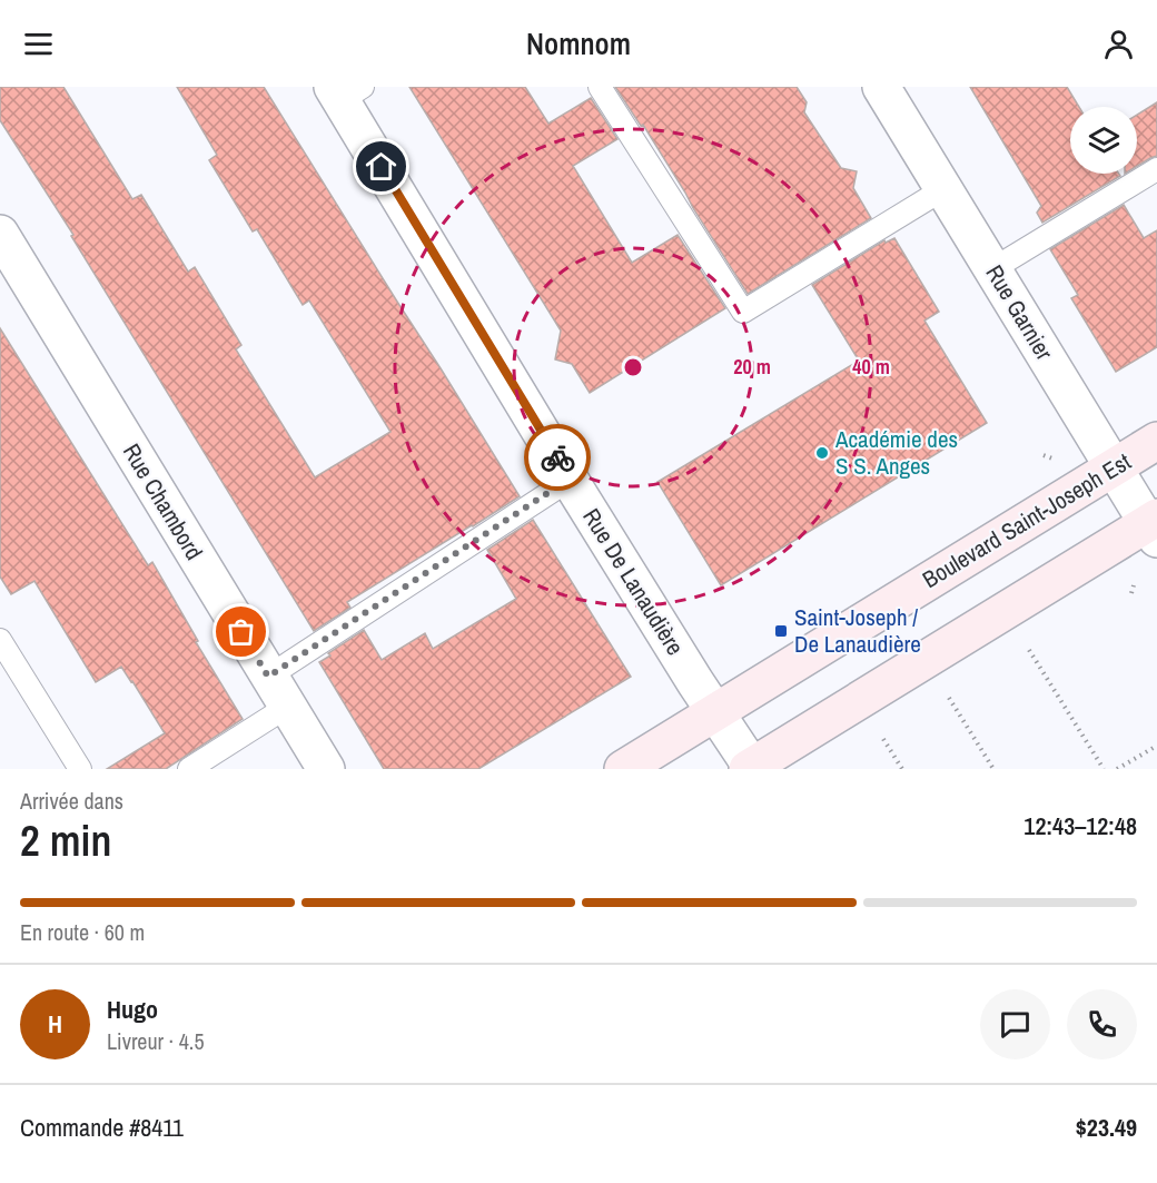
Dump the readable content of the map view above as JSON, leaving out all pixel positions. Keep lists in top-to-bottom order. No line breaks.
{"streets":{"main road":["Boulevard Saint-Joseph Est"],"street":["Rue Garnier","Rue Chambord","Rue De Lanaudière"]},"crossings":[["Rue Garnier","Boulevard Saint-Joseph Est"],["Boulevard Saint-Joseph Est","Rue De Lanaudière"]],"places":{"other":["Académie des S S. Anges"],"transit":["Saint-Joseph / De Lanaudière"]},"page":{"header":"Nomnom","heading":["2 min","Arrivée dans","12:43–12:48"],"panel":["Hugo","Livreur · 4.5","Commande #8411","$23.49"],"bar":"En route · 60 m","round":"H"},"rings":["20 m","40 m"]}
